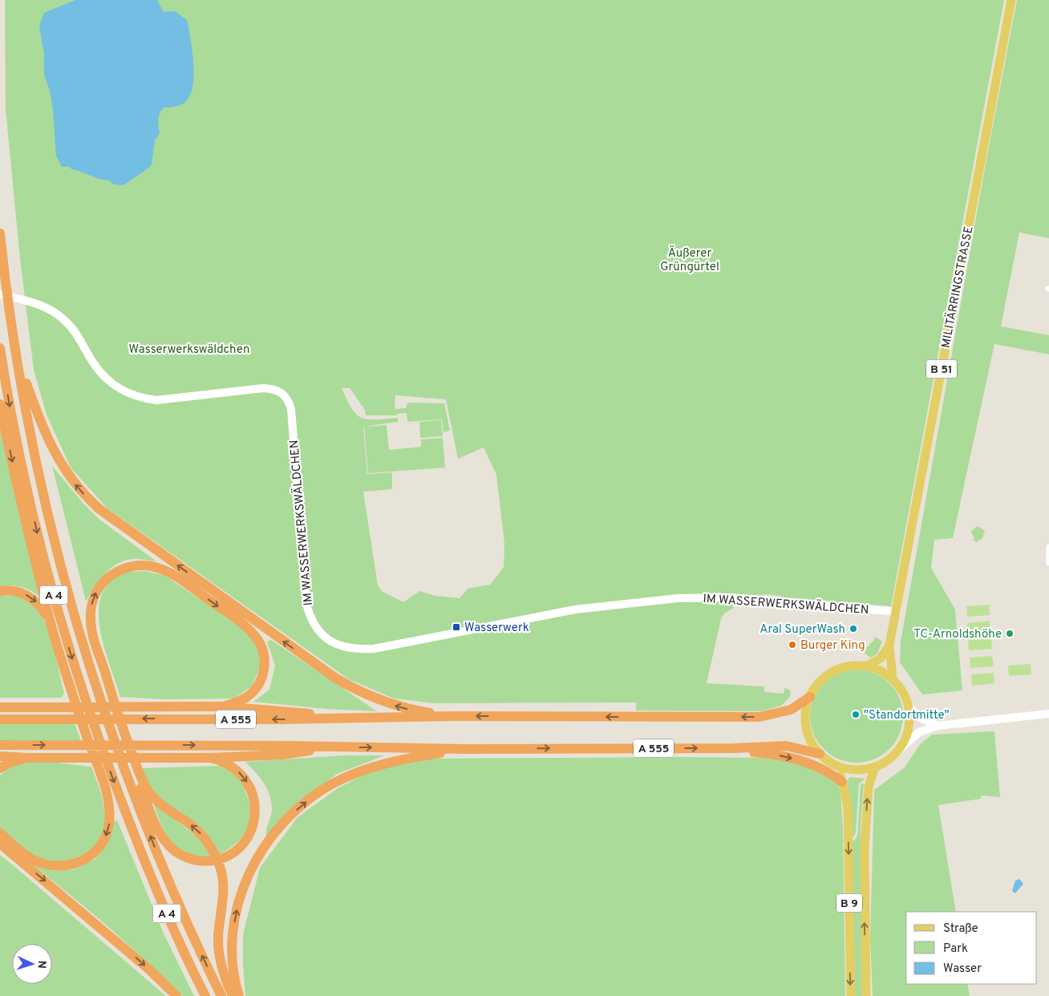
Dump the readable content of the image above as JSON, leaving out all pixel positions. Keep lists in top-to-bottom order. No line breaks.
{"streets":{"highway":["A 4","A 555"],"main road":["MILITÄRRINGSTRASSE","B 51","B 9"],"street":["IM WASSERWERKSWÄLDCHEN"]},"crossings":[["MILITÄRRINGSTRASSE","IM WASSERWERKSWÄLDCHEN"],["MILITÄRRINGSTRASSE","A 555"],["MILITÄRRINGSTRASSE","B 9"],["A 555","B 9"]],"parks":["Äußerer Grüngürtel","Wasserwerkswäldchen"],"places":{"transit":["Wasserwerk"],"other":["Aral SuperWash","TC-Arnoldshöhe","Burger King","\"Standortmitte\""]},"legend":["Straße","Park","Wasser"],"north":"right"}
